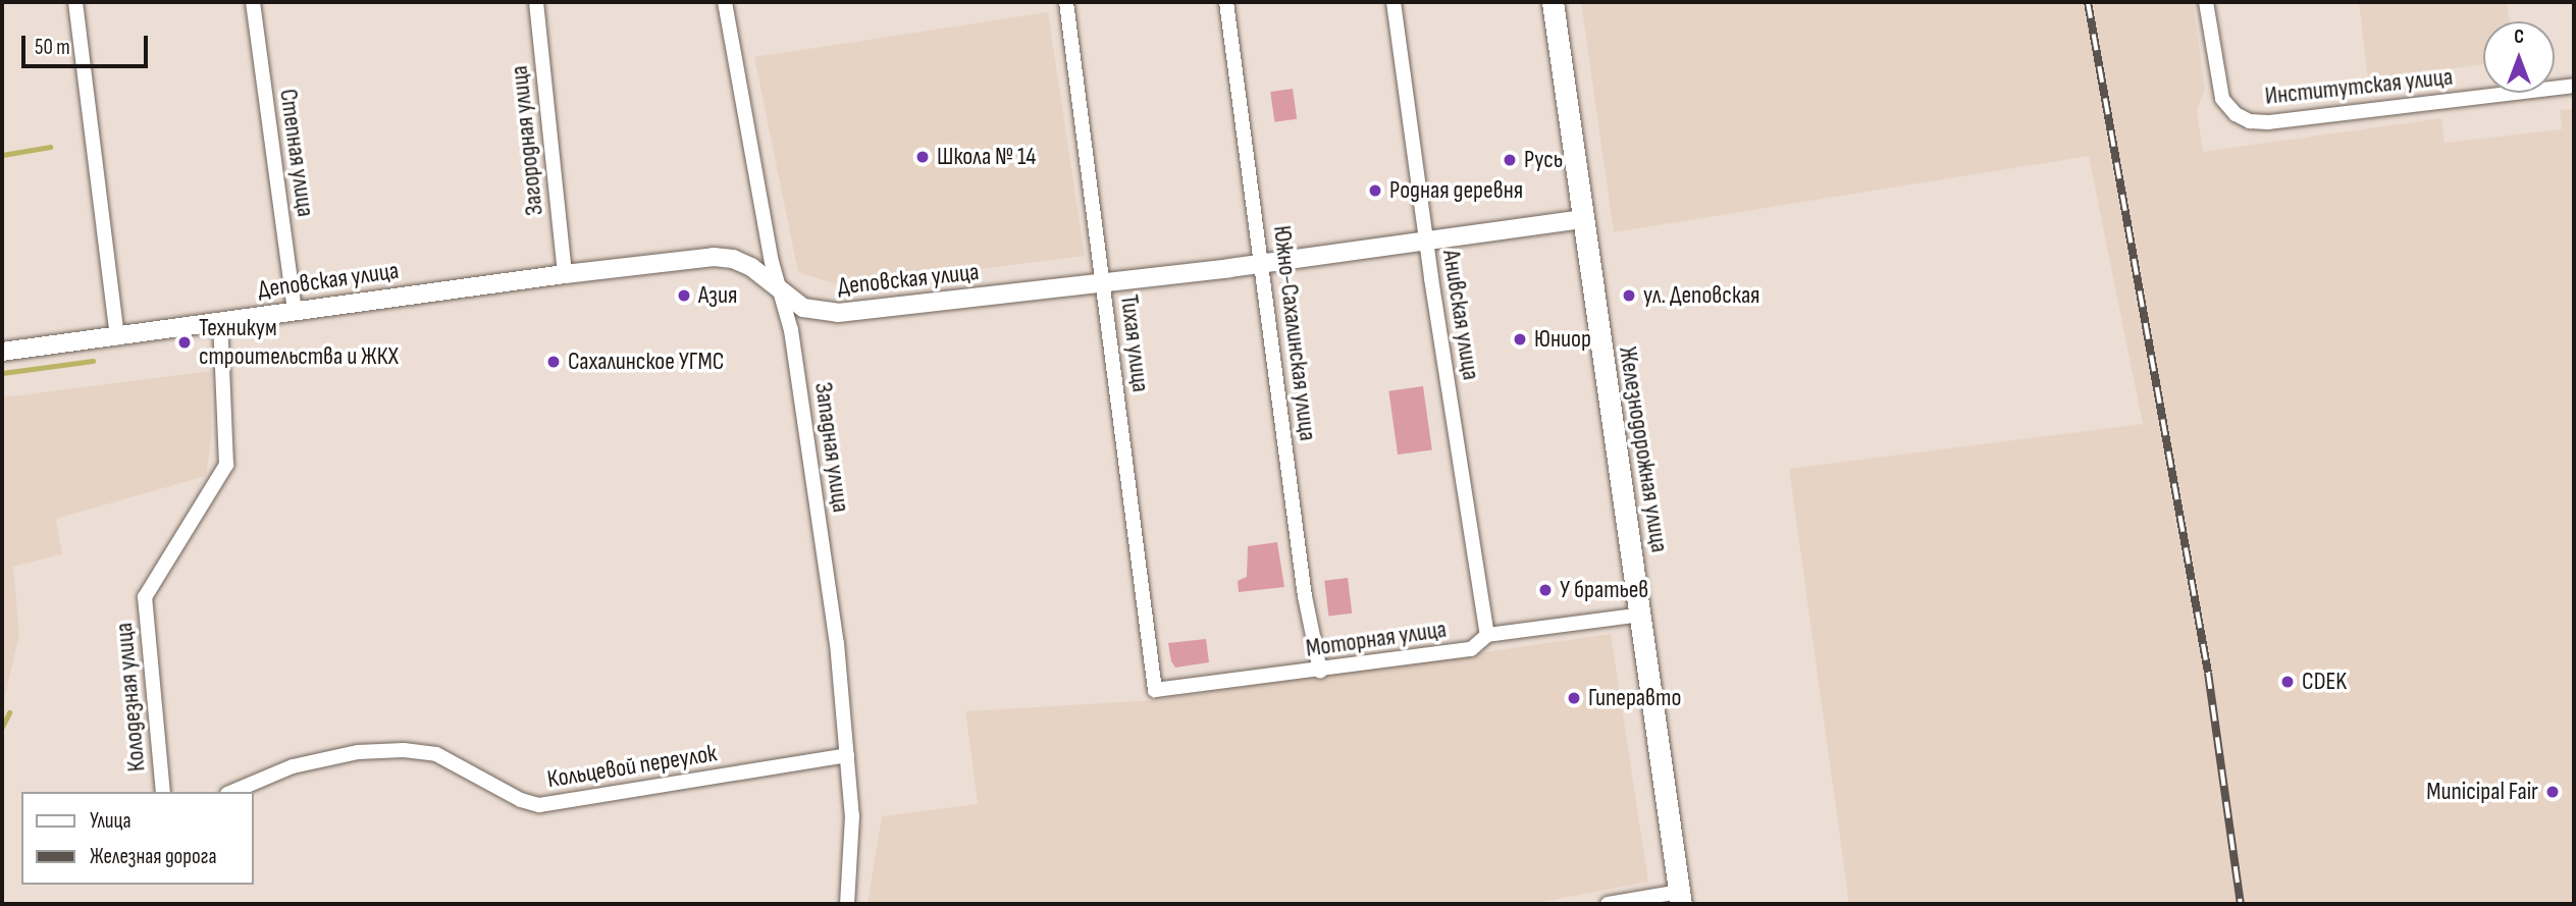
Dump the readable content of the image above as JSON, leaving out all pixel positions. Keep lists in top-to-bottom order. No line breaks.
{"streets":{"main road":["Железнодорожная улица"],"street":["Институтская улица","Загородная улица","Степная улица","Деповская улица","Анивская улица","Южно-Сахалинская улица","Тихая улица","Западная улица","Моторная улица","Колодезная улица","Кольцевой переулок"]},"crossings":[["Загородная улица","Деповская улица"],["Степная улица","Деповская улица"],["Деповская улица","Анивская улица"],["Деповская улица","Южно-Сахалинская улица"],["Деповская улица","Тихая улица"],["Деповская улица","Западная улица"],["Деповская улица","Железнодорожная улица"],["Деповская улица","Колодезная улица"],["Анивская улица","Моторная улица"],["Южно-Сахалинская улица","Моторная улица"],["Тихая улица","Моторная улица"],["Западная улица","Кольцевой переулок"],["Железнодорожная улица","Моторная улица"]],"places":["Школа № 14","Русь","Родная деревня","Азия","ул. Деповская","Юниор","Техникум строительства и ЖКХ","Сахалинское УГМС","У братьев","CDEK","Гиперавто","Municipal Fair"],"legend":["Улица","Железная дорога"],"scale_bar":"50 m","north":"top"}
